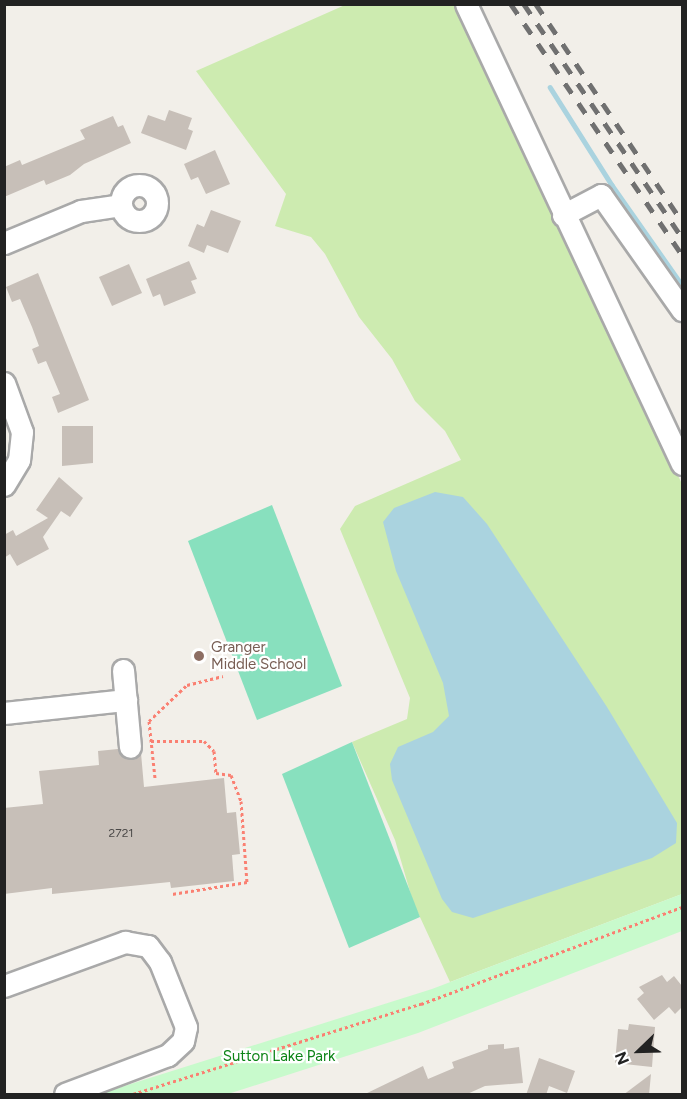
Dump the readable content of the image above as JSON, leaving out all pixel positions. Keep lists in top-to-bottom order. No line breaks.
{"parks":["Sutton Lake Park"],"places":["Granger Middle School"],"house_numbers":["2721"],"north":"bottom left"}
